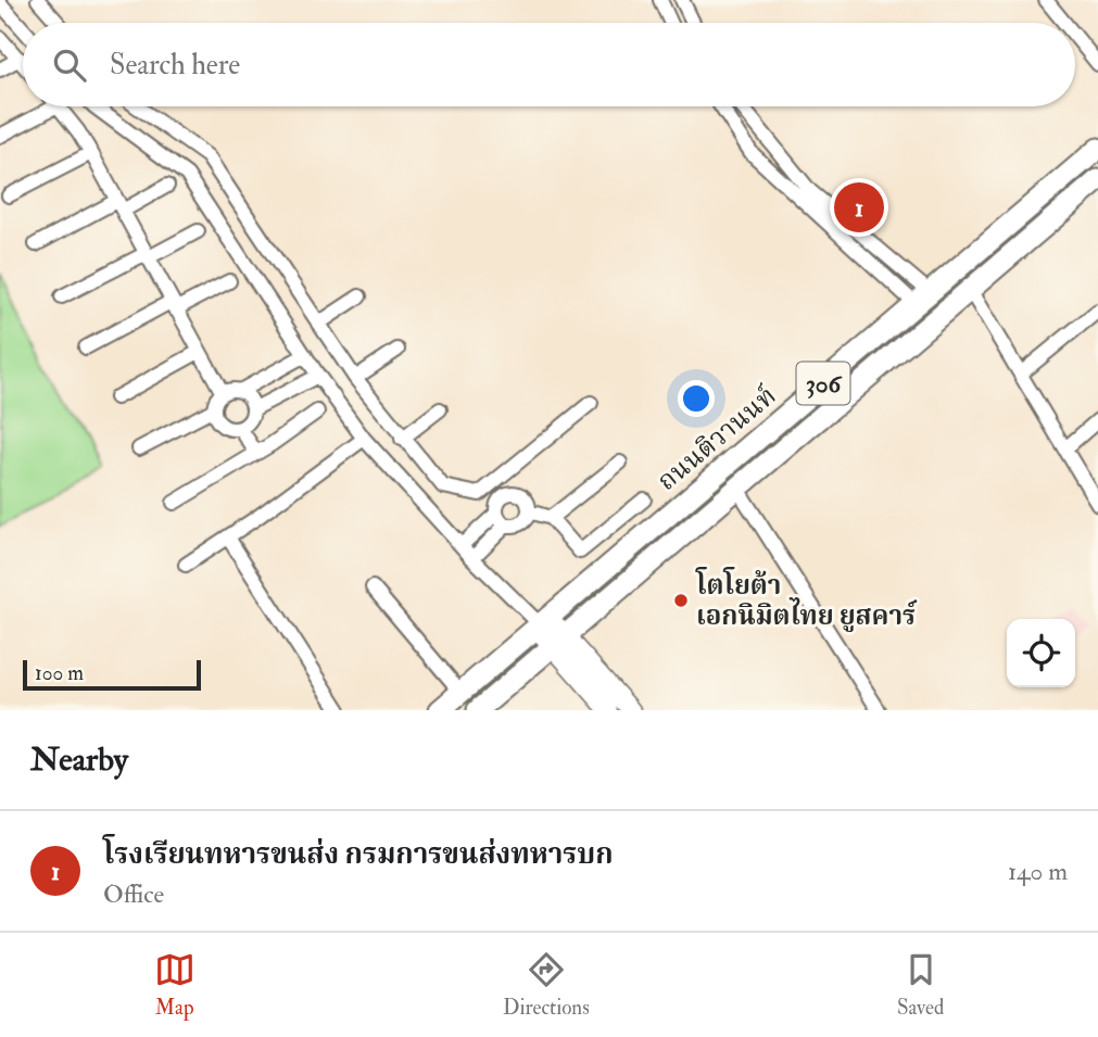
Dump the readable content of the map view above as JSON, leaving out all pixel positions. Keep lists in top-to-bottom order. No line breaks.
{"streets":{"main road":["306","ถนนติวานนท์"]},"places":["โตโยต้า เอกนิมิตไทย ยูสคาร์"],"scale_bar":"100 m","page":{"search":"Search here","pins":"1","scale":"100 m","heading":"Nearby","list":[{"mark":"1","name":"โรงเรียนทหารขนส่ง กรมการขนส่งทหารบก","note":"Office","value":"140 m"}],"nav":["Map","Directions","Saved"]}}
